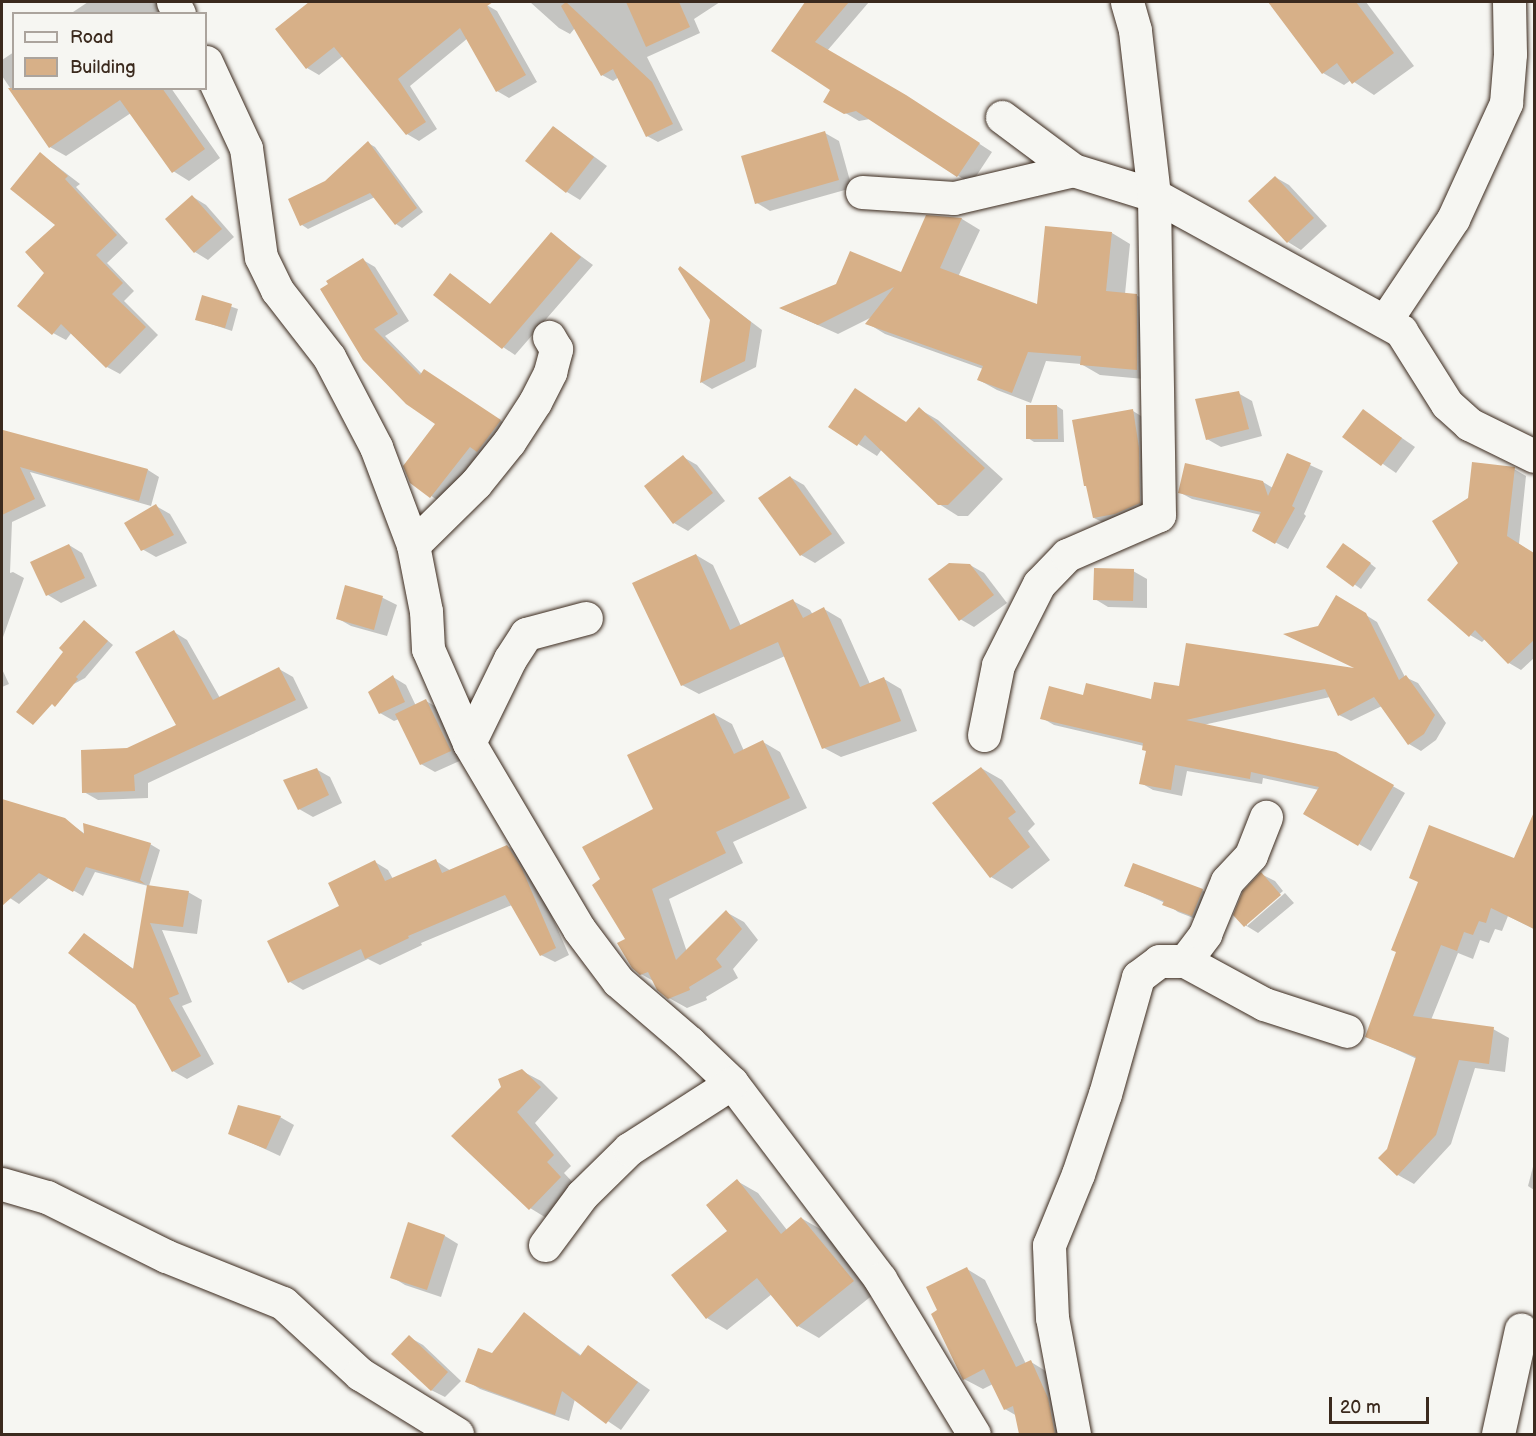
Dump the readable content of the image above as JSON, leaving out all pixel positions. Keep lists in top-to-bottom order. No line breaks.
{"legend":["Road","Building"],"scale_bar":"20 m"}
